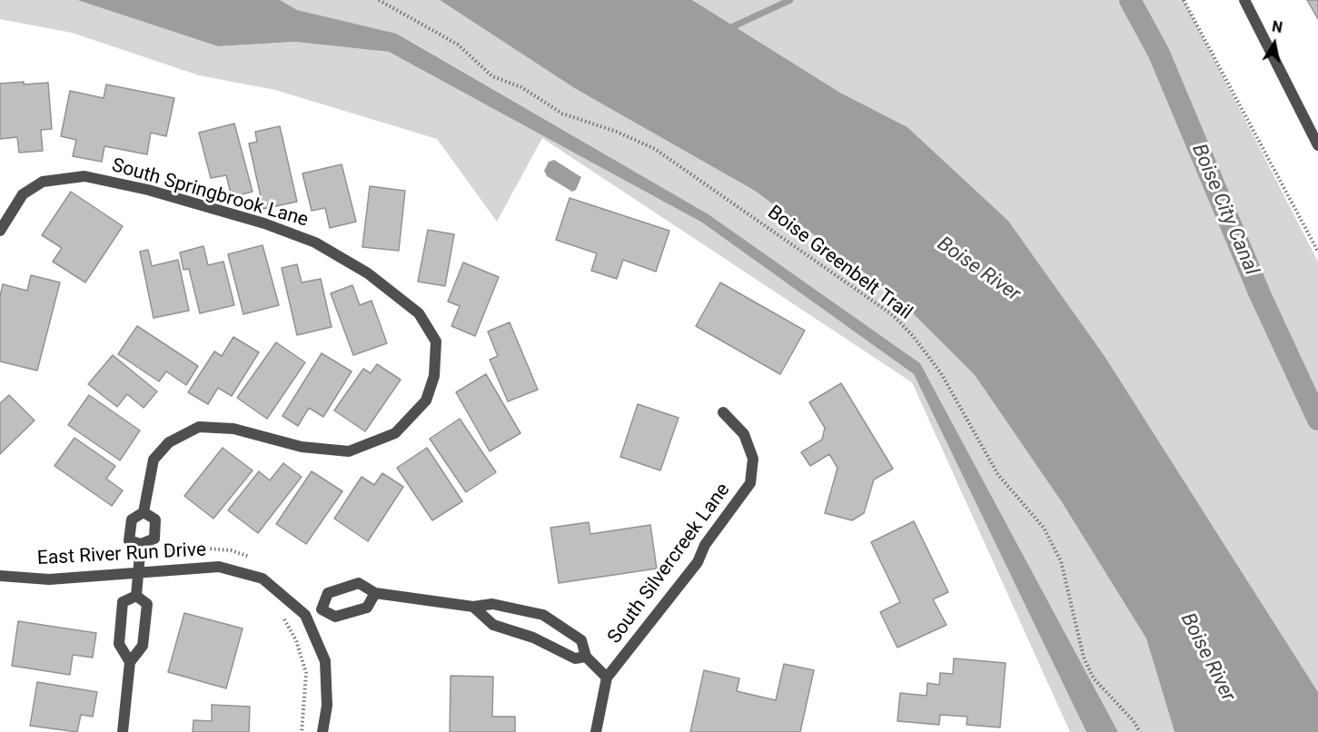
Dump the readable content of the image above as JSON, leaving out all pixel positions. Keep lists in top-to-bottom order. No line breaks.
{"streets":{"street":["South Springbrook Lane","East River Run Drive","South Silvercreek Lane"],"path":["Boise Greenbelt Trail"]},"water":["Boise City Canal","Boise River"],"north":"top"}
